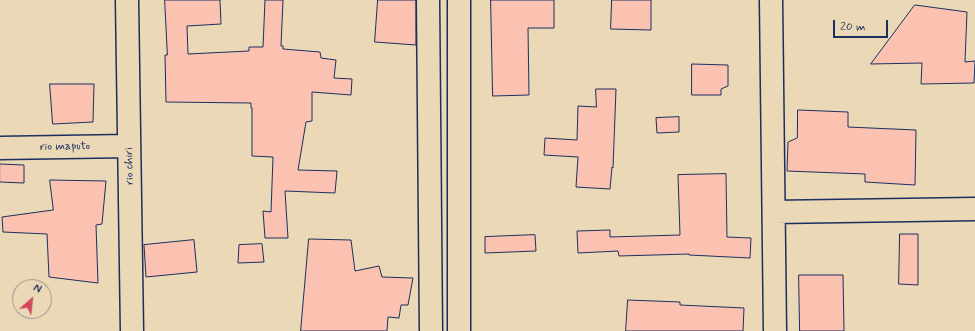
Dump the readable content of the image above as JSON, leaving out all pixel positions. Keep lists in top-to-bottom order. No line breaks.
{"streets":{"street":["rio maputo","rio chiri"]},"crossings":[["rio maputo","rio chiri"]],"scale_bar":"20 m","north":"top right"}
